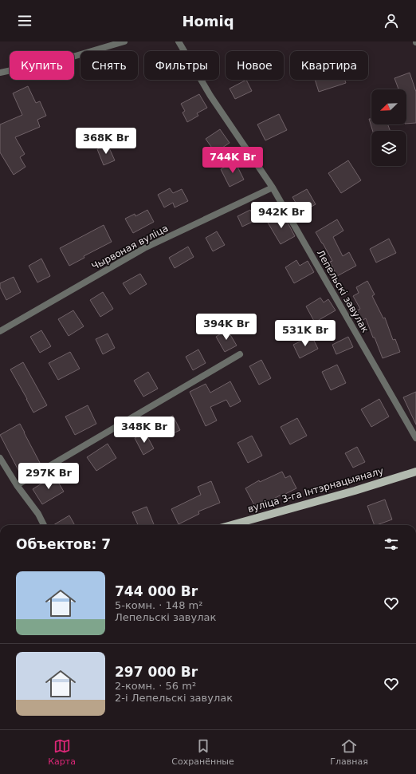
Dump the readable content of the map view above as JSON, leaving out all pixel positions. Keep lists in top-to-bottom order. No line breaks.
{"streets":{"main road":["вуліца 3-га Інтэрнацыяналу"],"street":["Чырвоная вуліца","Лепельскі завулак"]},"crossings":[["Чырвоная вуліца","Лепельскі завулак"]],"north":"bottom left","page":{"header":"Homiq","chip":["Купить","Снять","Фильтры","Новое","Квартира"],"price":["368K Br","744K Br","942K Br","394K Br","531K Br","348K Br","297K Br"],"heading":"Объектов: 7","list":[{"name":"744 000 Br","note":"5-комн. · 148 m² · Лепельскі завулак"},{"name":"297 000 Br","note":"2-комн. · 56 m² · 2-і Лепельскі завулак"}],"tabs":["Карта","Сохранённые","Главная"]}}
